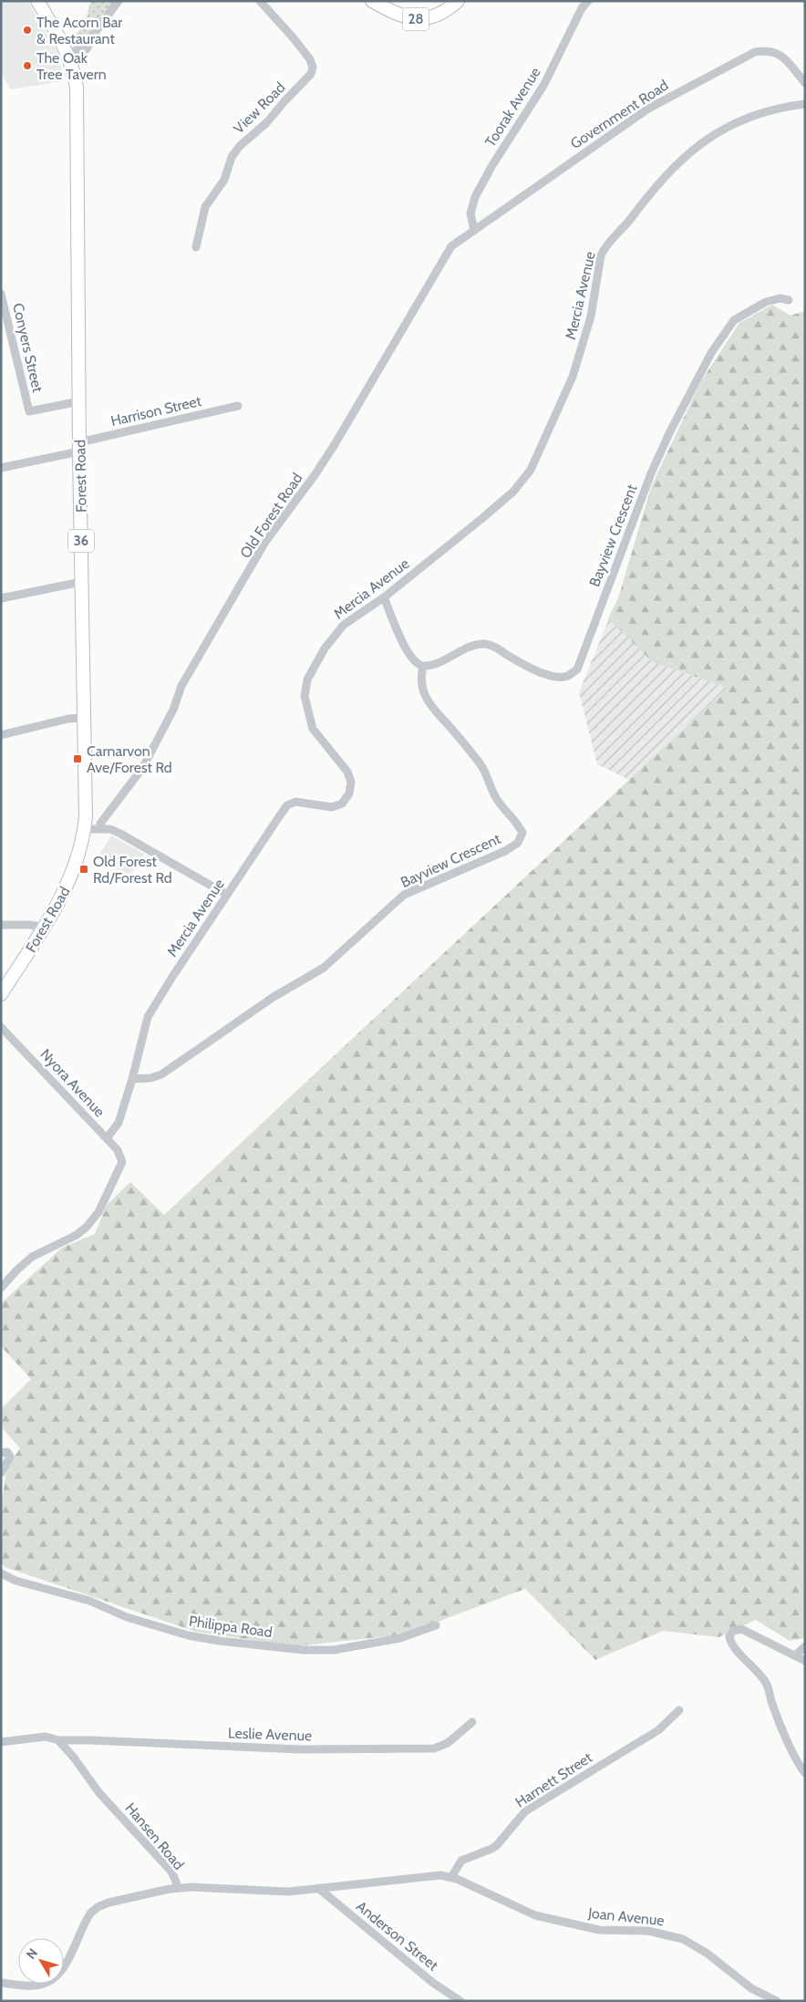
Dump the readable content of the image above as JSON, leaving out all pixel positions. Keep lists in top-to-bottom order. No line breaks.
{"streets":{"main road":["28","Forest Road","36"],"street":["Toorak Avenue","View Road","Government Road","Mercia Avenue","Conyers Street","Harrison Street","Old Forest Road","Bayview Crescent","Nyora Avenue","Philippa Road","Leslie Avenue","Harnett Street","Hansen Road","Joan Avenue","Anderson Street"]},"crossings":[["Toorak Avenue","Government Road"],["Toorak Avenue","Old Forest Road"],["Government Road","Old Forest Road"],["Mercia Avenue","Bayview Crescent"],["Mercia Avenue","Nyora Avenue"],["Conyers Street","Forest Road"],["Harrison Street","Forest Road"],["Leslie Avenue","Hansen Road"],["Harnett Street","Joan Avenue"]],"places":{"other":["The Acorn Bar & Restaurant","The Oak Tree Tavern"],"transit":["Carnarvon Ave/Forest Rd","Old Forest Rd/Forest Rd"]},"north":"top left"}
